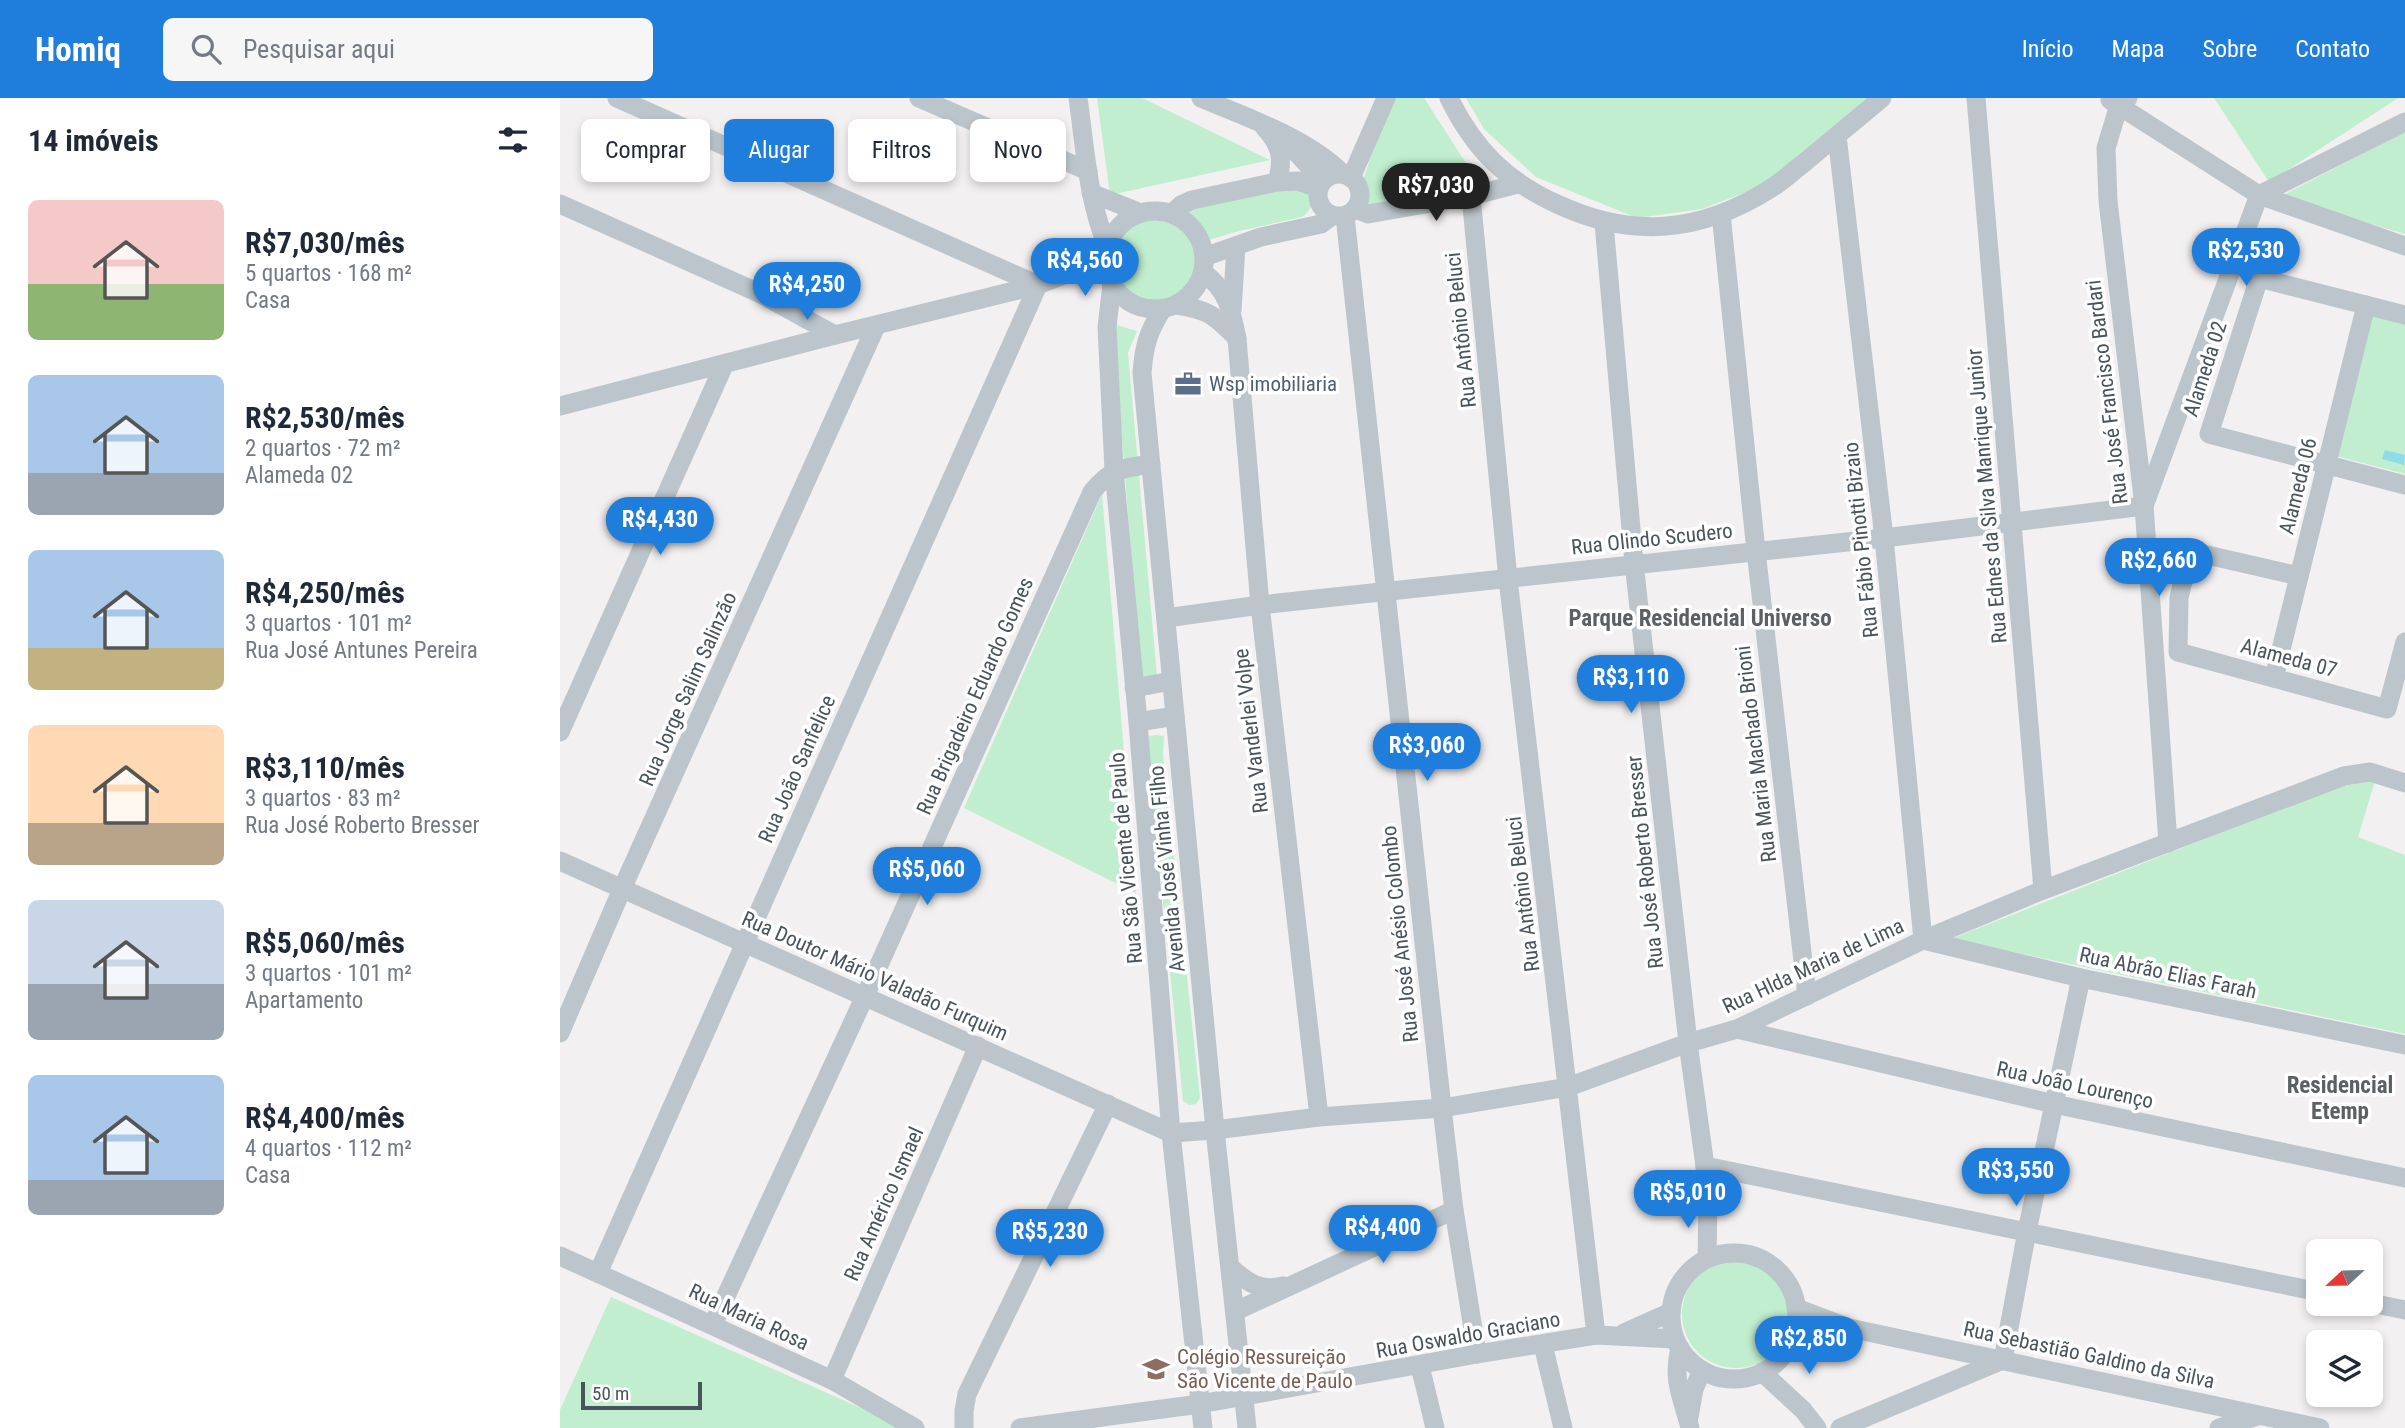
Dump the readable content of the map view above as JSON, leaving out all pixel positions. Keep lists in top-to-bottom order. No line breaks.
{"streets":{"street":["Rua Antônio Beluci","Alameda 02","Rua José Francisco Bardari","Alameda 06","Rua Ednes da Silva Manrique Junior","Rua Olindo Scudero","Rua Fábio Pinotti Bizaio","Alameda 07","Rua Jorge Salim Salinzão","Rua Brigadeiro Eduardo Gomes","Rua Vanderlei Volpe","Rua Maria Machado Brioni","Rua João Sanfelice","Rua São Vicente de Paulo","Rua José Roberto Bresser","Avenida José Vinha Filho","Rua José Anésio Colombo","Rua Hlda Maria de Lima","Rua Abrão Elias Farah","Rua Doutor Mário Valadão Furquim","Rua João Lourenço","Rua Américo Ismael","Rua Maria Rosa","Rua Oswaldo Graciano","Rua Sebastião Galdino da Silva"]},"crossings":[["Rua Antônio Beluci","Rua Olindo Scudero"],["Rua Antônio Beluci","Rua Hlda Maria de Lima"],["Rua Antônio Beluci","Rua Oswaldo Graciano"],["Alameda 02","Alameda 06"],["Rua José Francisco Bardari","Rua Olindo Scudero"],["Rua José Francisco Bardari","Rua Hlda Maria de Lima"],["Alameda 06","Alameda 07"],["Rua Ednes da Silva Manrique Junior","Rua Olindo Scudero"],["Rua Ednes da Silva Manrique Junior","Rua Hlda Maria de Lima"],["Rua Olindo Scudero","Rua Fábio Pinotti Bizaio"],["Rua Olindo Scudero","Rua Vanderlei Volpe"],["Rua Olindo Scudero","Rua Maria Machado Brioni"],["Rua Olindo Scudero","Rua José Roberto Bresser"],["Rua Olindo Scudero","Avenida José Vinha Filho"],["Rua Olindo Scudero","Rua José Anésio Colombo"],["Rua Fábio Pinotti Bizaio","Rua Hlda Maria de Lima"],["Rua Fábio Pinotti Bizaio","Rua Abrão Elias Farah"],["Rua Jorge Salim Salinzão","Rua Doutor Mário Valadão Furquim"],["Rua Brigadeiro Eduardo Gomes","Rua São Vicente de Paulo"],["Rua Brigadeiro Eduardo Gomes","Rua Doutor Mário Valadão Furquim"],["Rua Brigadeiro Eduardo Gomes","Rua Maria Rosa"],["Rua Vanderlei Volpe","Rua São Vicente de Paulo"],["Rua Vanderlei Volpe","Avenida José Vinha Filho"],["Rua Vanderlei Volpe","Rua Hlda Maria de Lima"],["Rua Maria Machado Brioni","Rua Hlda Maria de Lima"],["Rua João Sanfelice","Rua Doutor Mário Valadão Furquim"],["Rua João Sanfelice","Rua Maria Rosa"],["Rua São Vicente de Paulo","Avenida José Vinha Filho"],["Rua São Vicente de Paulo","Rua Hlda Maria de Lima"],["Rua São Vicente de Paulo","Rua Doutor Mário Valadão Furquim"],["Rua São Vicente de Paulo","Rua Oswaldo Graciano"],["Rua José Roberto Bresser","Rua Hlda Maria de Lima"],["Rua José Roberto Bresser","Rua Oswaldo Graciano"],["Rua José Roberto Bresser","Rua Sebastião Galdino da Silva"],["Avenida José Vinha Filho","Rua Hlda Maria de Lima"],["Avenida José Vinha Filho","Rua Oswaldo Graciano"],["Rua José Anésio Colombo","Rua Hlda Maria de Lima"],["Rua José Anésio Colombo","Rua Oswaldo Graciano"],["Rua Hlda Maria de Lima","Rua Abrão Elias Farah"],["Rua Hlda Maria de Lima","Rua Doutor Mário Valadão Furquim"],["Rua Hlda Maria de Lima","Rua João Lourenço"],["Rua Doutor Mário Valadão Furquim","Rua Américo Ismael"],["Rua Américo Ismael","Rua Maria Rosa"],["Rua Oswaldo Graciano","Rua Sebastião Galdino da Silva"]],"districts":["Parque Residencial Universo","Residencial Etemp"],"places":{"office":["Wsp imobiliaria"],"school or university":["Colégio Ressureição São Vicente de Paulo"]},"scale_bar":"50 m","north":"left","page":{"header":"Homiq","search":"Pesquisar aqui","nav":["Início","Mapa","Sobre","Contato"],"heading":"14 imóveis","chip":["Comprar","Alugar","Filtros","Novo"],"price":["R$7,030","R$2,530","R$4,560","R$4,250","R$4,430","R$2,660","R$3,110","R$3,060","R$5,060","R$3,550","R$5,010","R$4,400","R$5,230","R$2,850"],"list":[{"name":"R$7,030/mês","note":"5 quartos · 168 m² · Casa"},{"name":"R$2,530/mês","note":"2 quartos · 72 m² · Alameda 02"},{"name":"R$4,250/mês","note":"3 quartos · 101 m² · Rua José Antunes Pereira"},{"name":"R$3,110/mês","note":"3 quartos · 83 m² · Rua José Roberto Bresser"},{"name":"R$5,060/mês","note":"3 quartos · 101 m² · Apartamento"},{"name":"R$4,400/mês","note":"4 quartos · 112 m² · Casa"}],"scale":"50 m"}}
